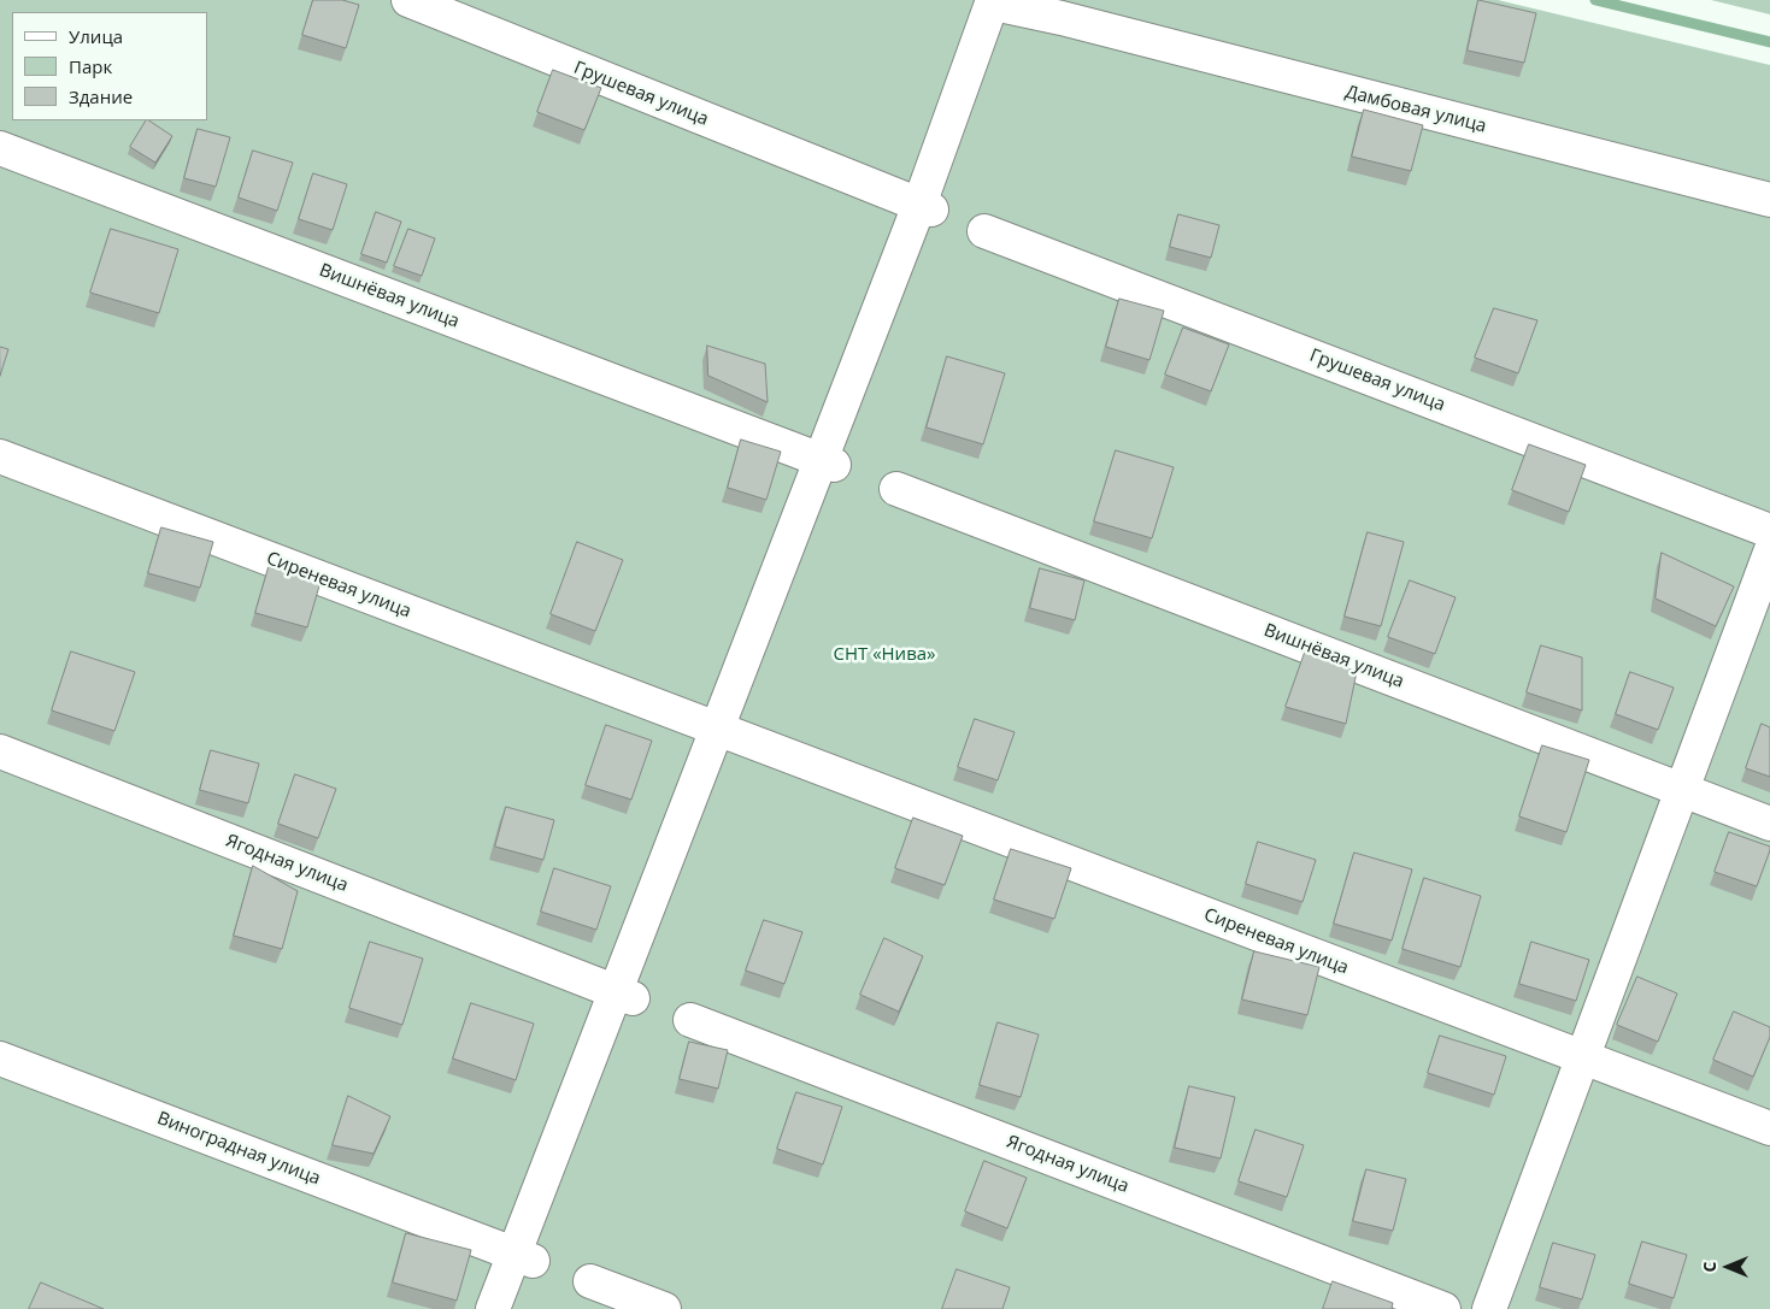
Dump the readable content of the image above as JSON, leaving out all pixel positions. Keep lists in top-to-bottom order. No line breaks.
{"streets":{"street":["Грушевая улица","Дамбовая улица","Вишнёвая улица","Сиреневая улица","Ягодная улица","Виноградная улица"]},"parks":["СНТ «Нива»"],"legend":["Улица","Парк","Здание"],"north":"left"}
